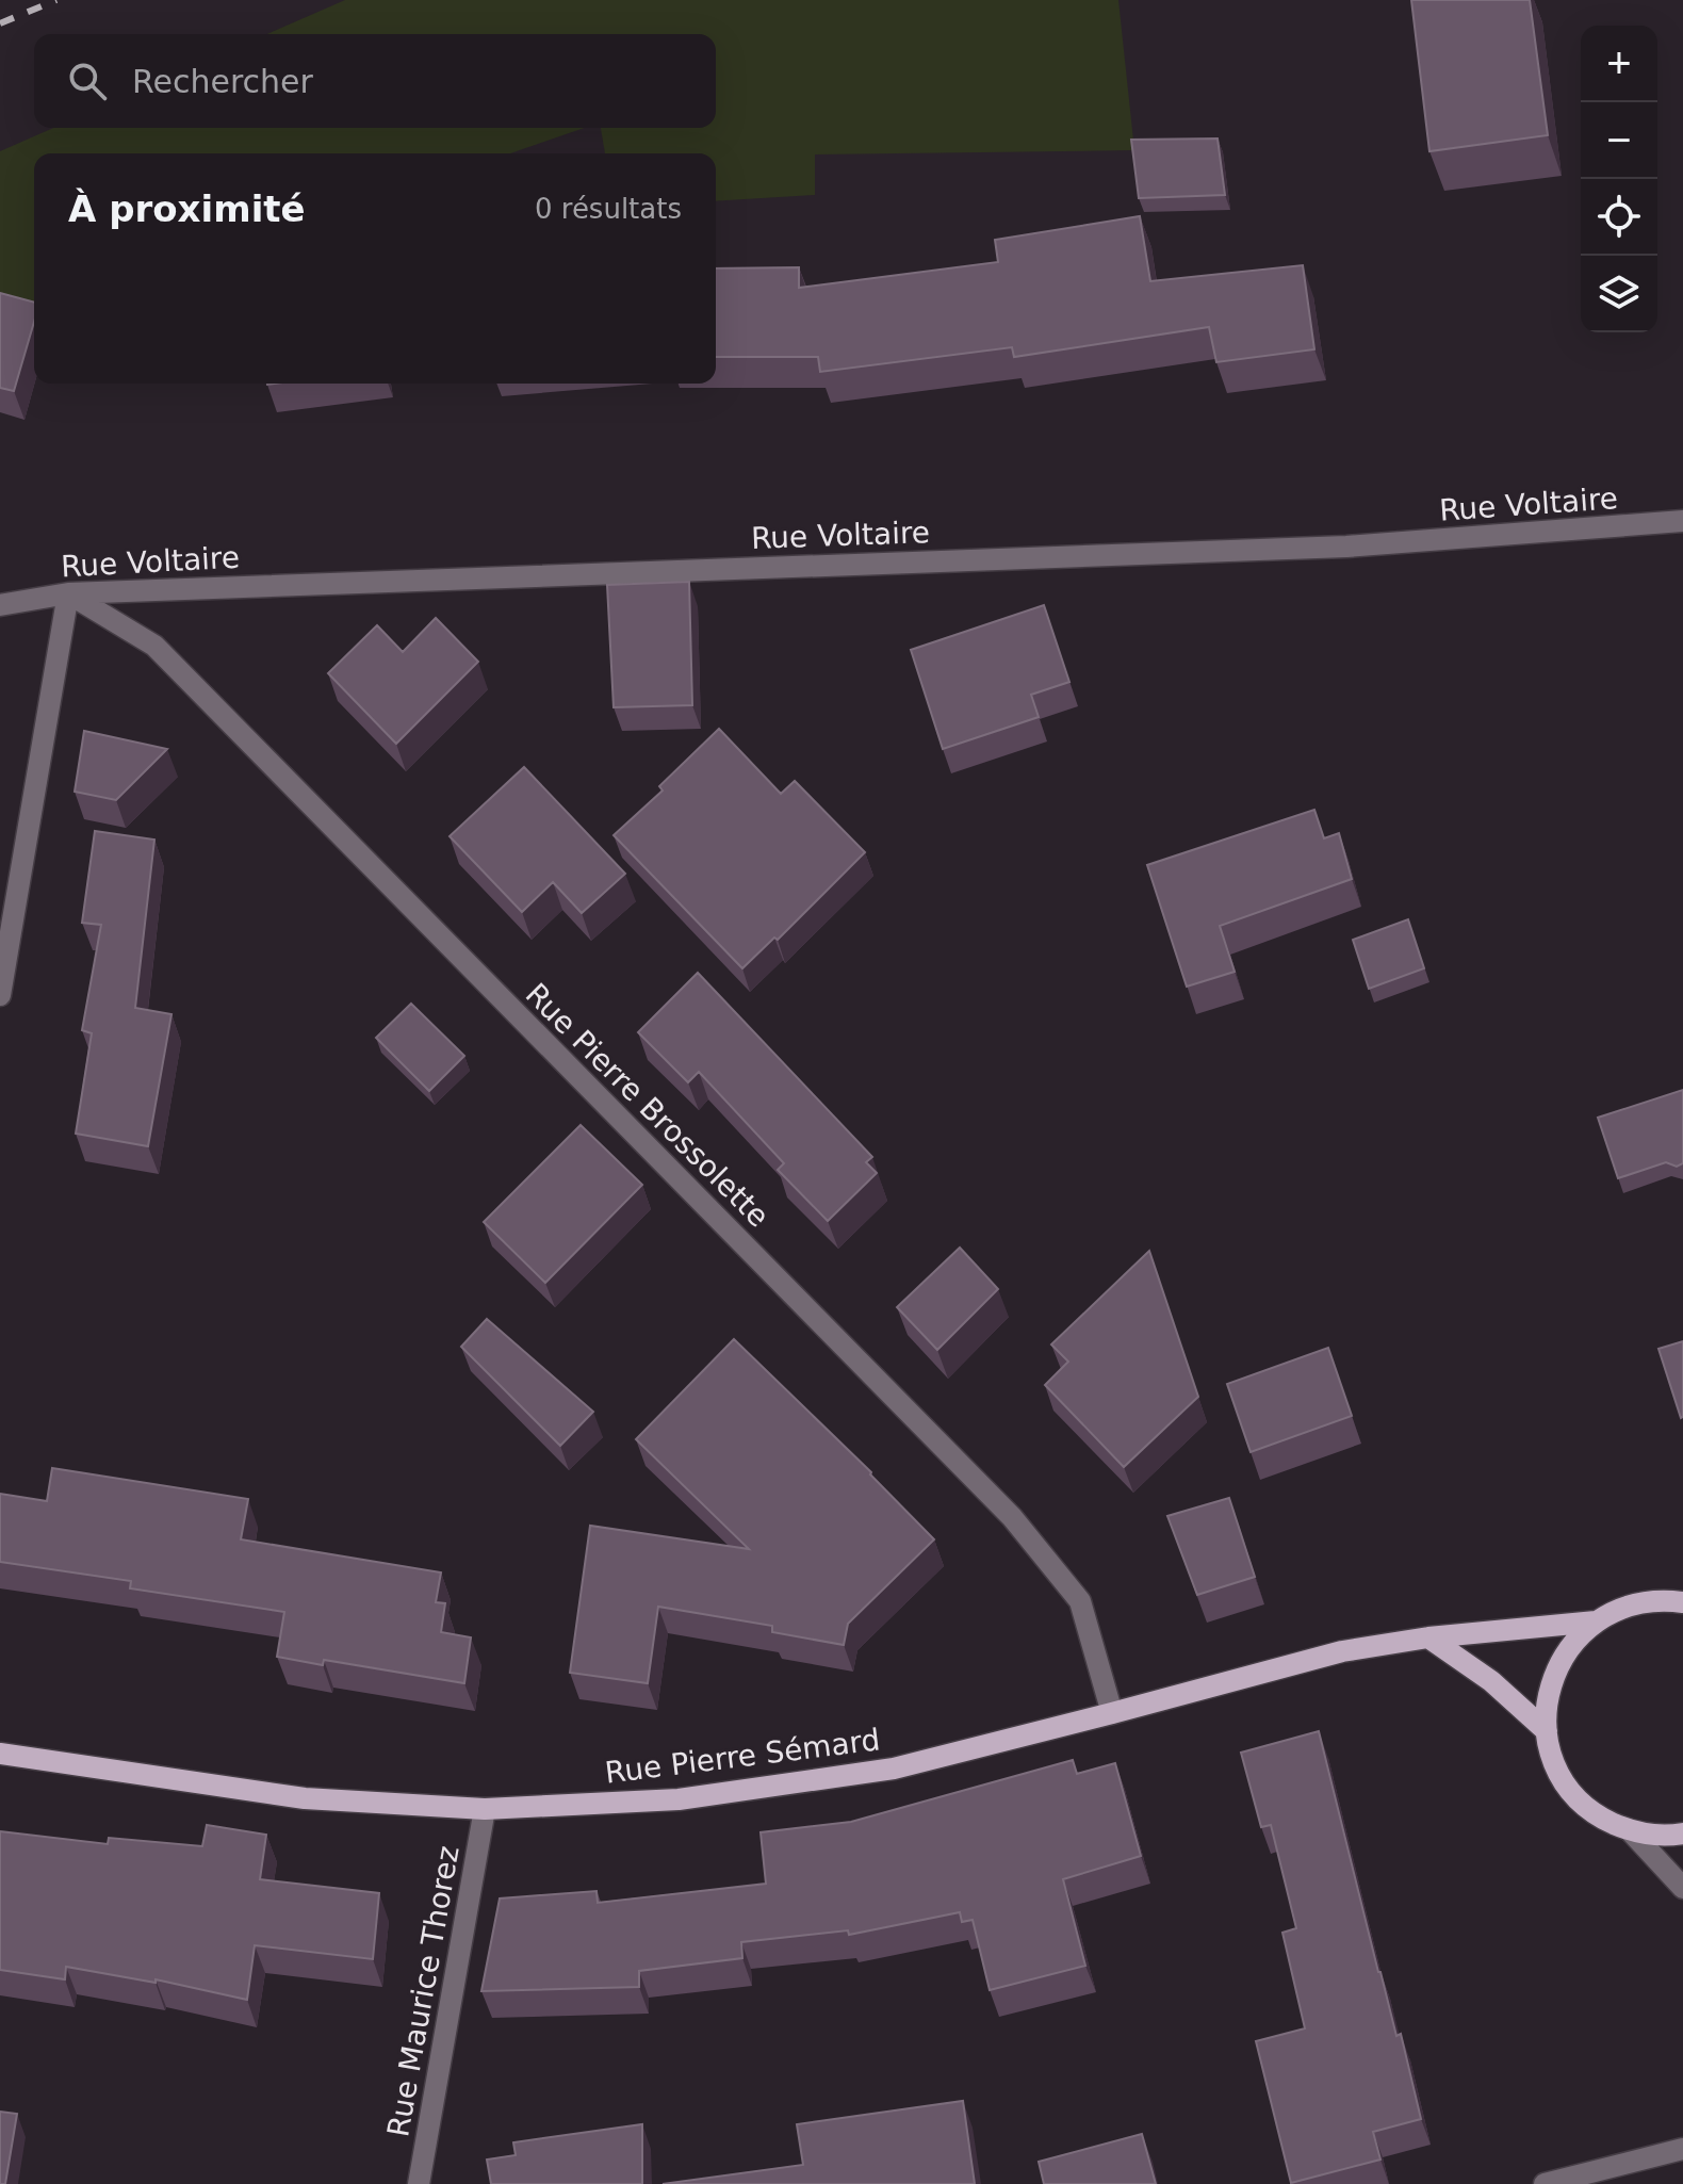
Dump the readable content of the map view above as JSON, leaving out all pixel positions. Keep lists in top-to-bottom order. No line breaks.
{"streets":{"main road":["Rue Pierre Sémard"],"street":["Rue Voltaire","Rue Pierre Brossolette","Rue Maurice Thorez"]},"crossings":[["Rue Voltaire","Rue Pierre Brossolette"],["Rue Pierre Brossolette","Rue Pierre Sémard"],["Rue Pierre Sémard","Rue Maurice Thorez"]],"page":{"map_buttons":["+","−"],"search":"Rechercher","heading":["À proximité","0 résultats"]}}
